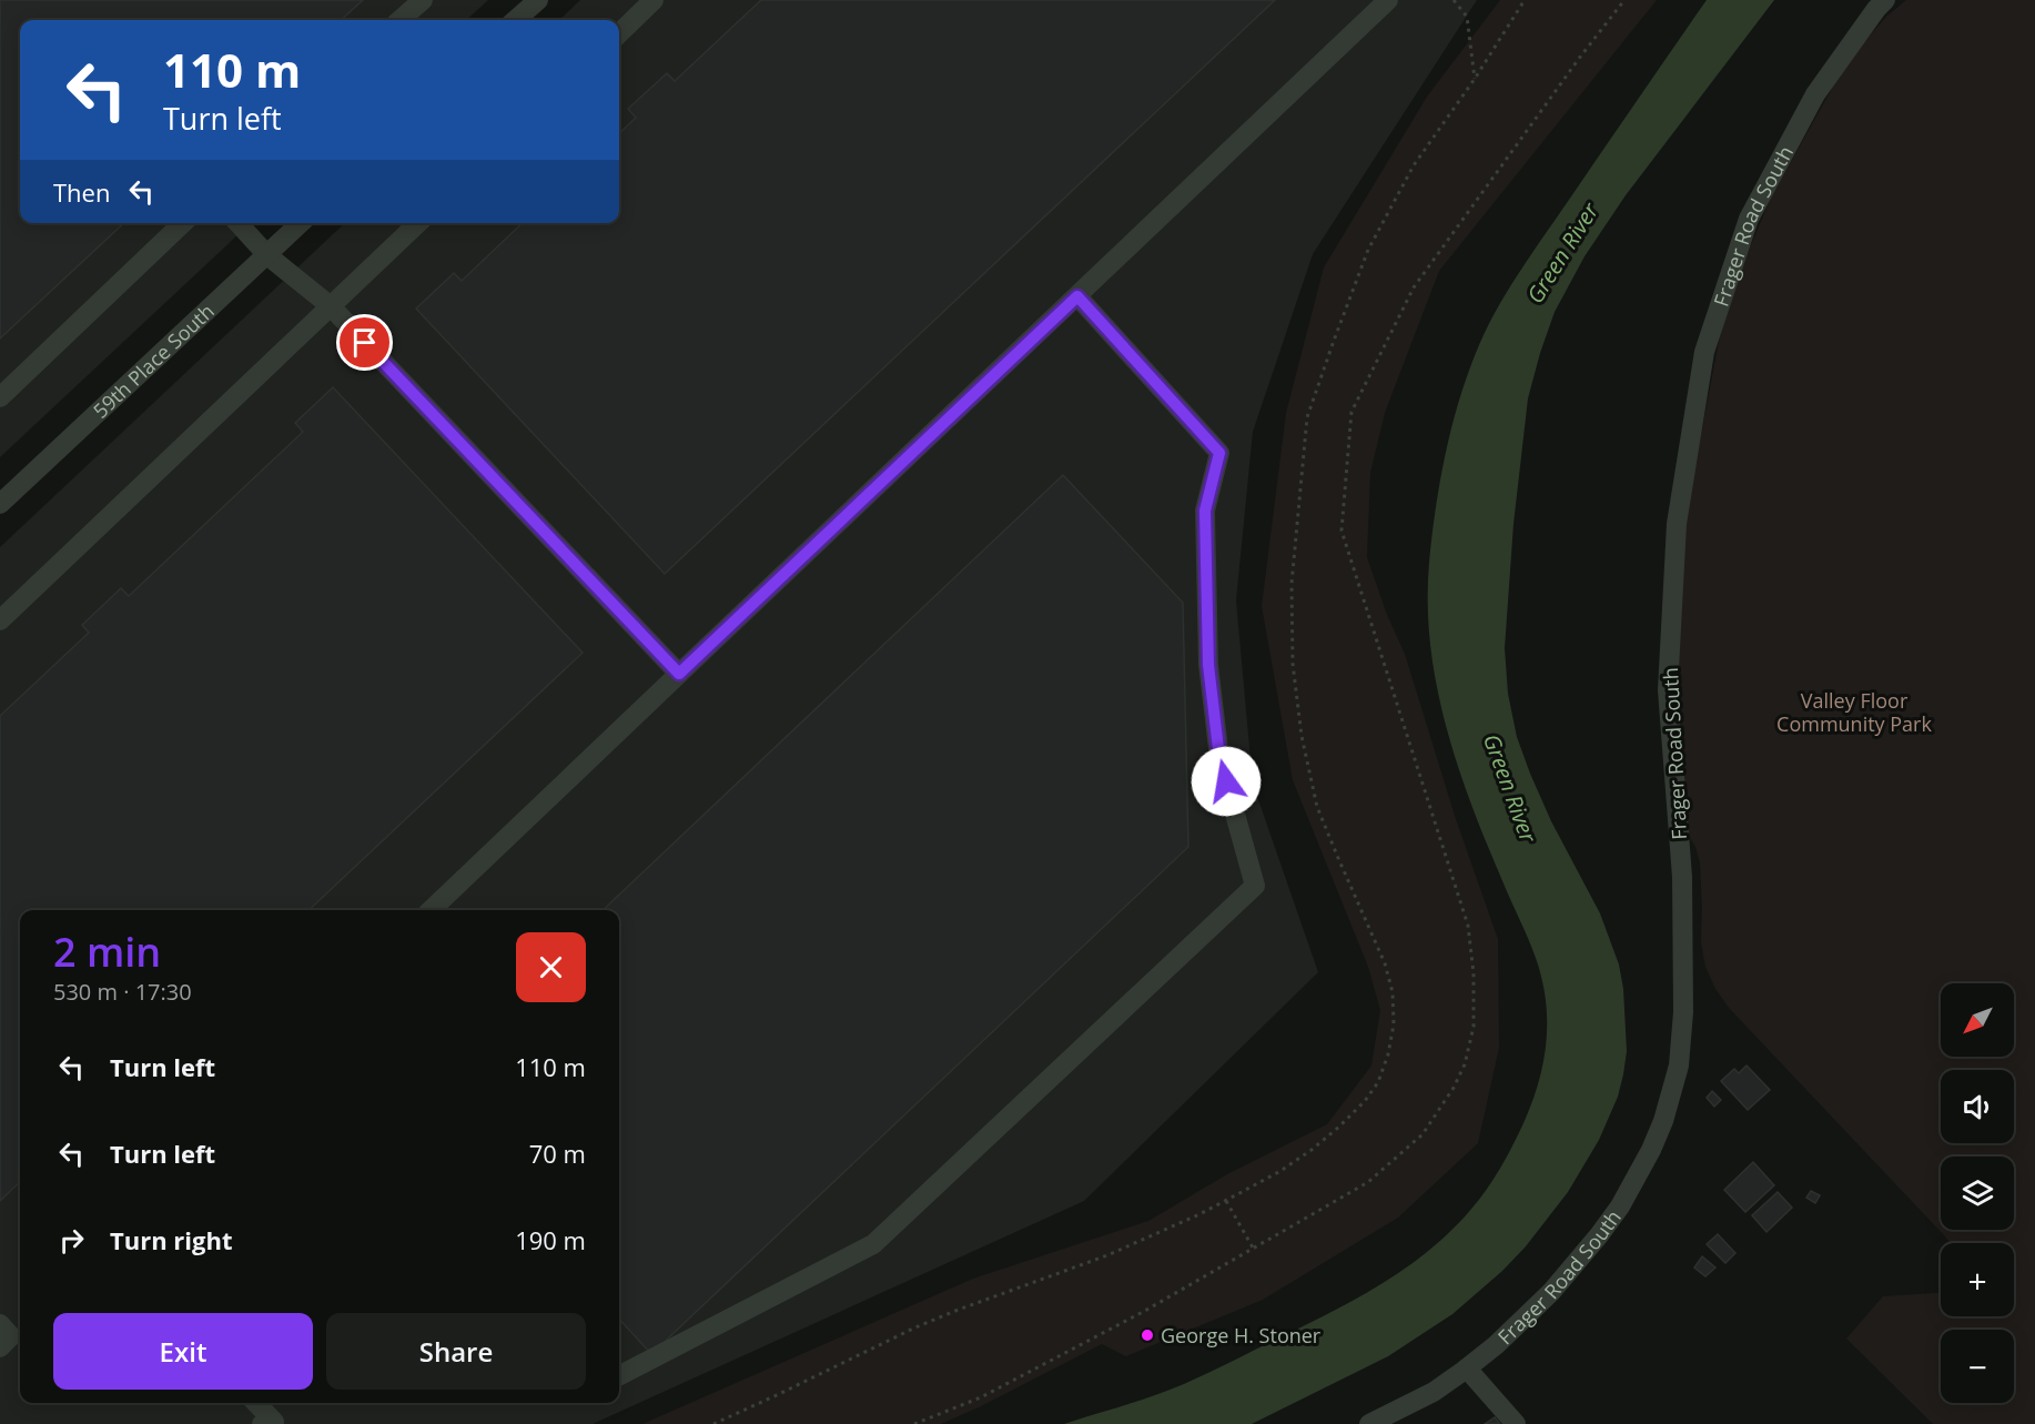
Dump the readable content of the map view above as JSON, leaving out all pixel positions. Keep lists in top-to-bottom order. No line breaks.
{"streets":{"street":["Frager Road South","59th Place South"]},"water":["Green River"],"parks":["Valley Floor Community Park"],"places":["George H. Stoner"],"north":"bottom left","page":{"turn":["110 m","Turn left"],"then":"Then","heading":["2 min","530 m · 17:30"],"map_buttons":["+","−"],"list":[{"name":"Turn left","value":"110 m"},{"name":"Turn left","value":"70 m"},{"name":"Turn right","value":"190 m"}],"buttons":["Exit","Share"]}}
